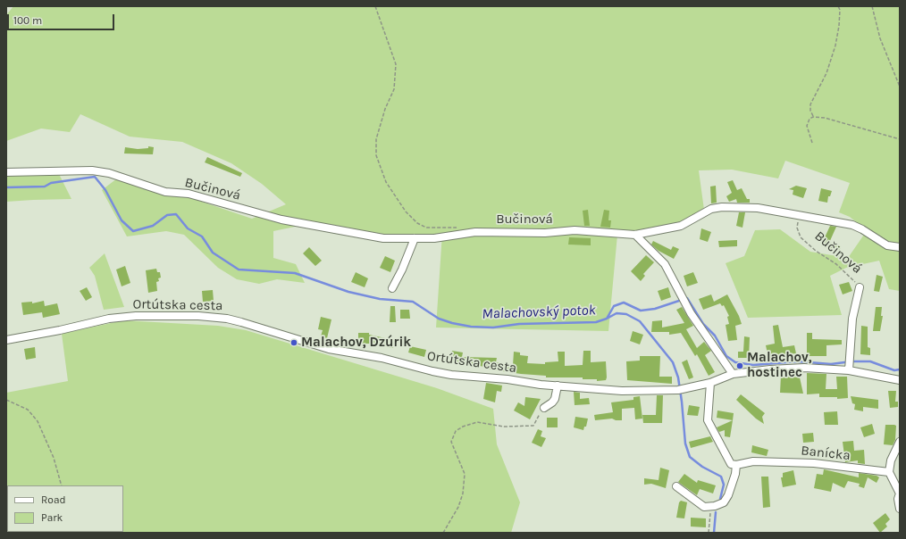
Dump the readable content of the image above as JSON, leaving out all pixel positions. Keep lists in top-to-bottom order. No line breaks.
{"streets":{"street":["Bučinová","Ortútska cesta","Banícka"]},"water":["Malachovský potok"],"places":["Malachov, Dzúrik","Malachov, hostinec"],"legend":["Road","Park"],"scale_bar":"100 m"}
